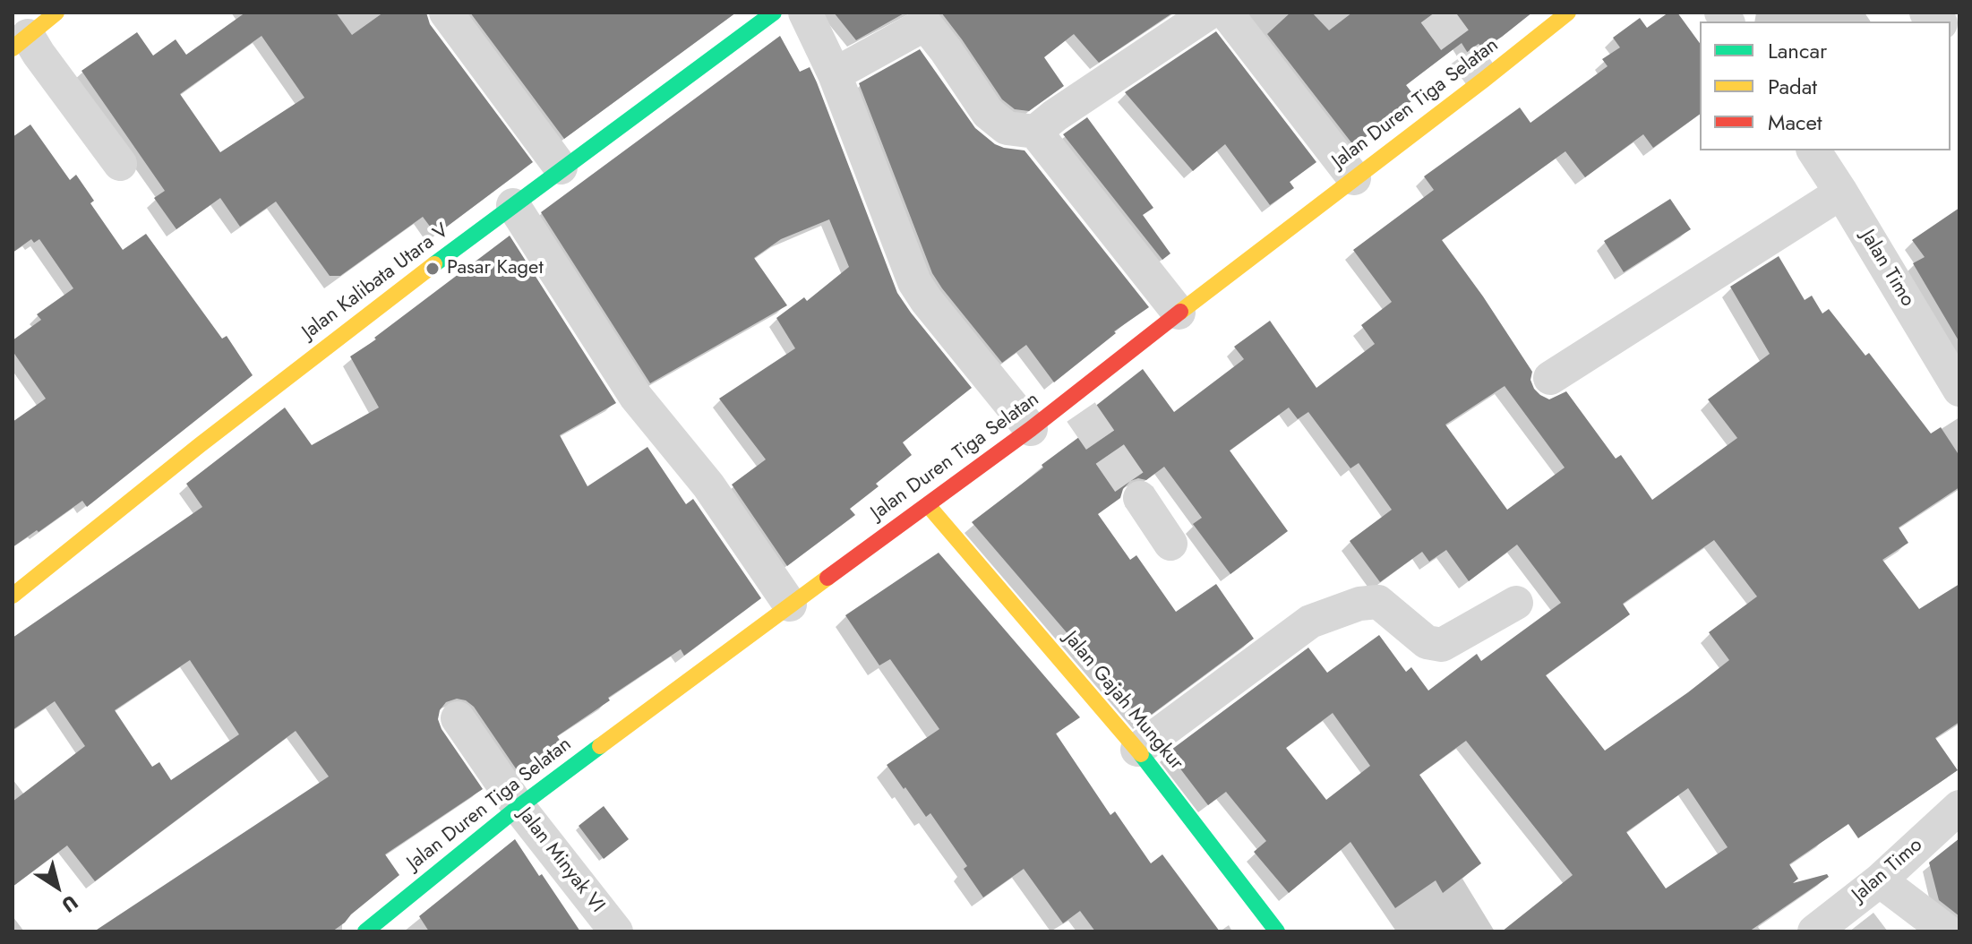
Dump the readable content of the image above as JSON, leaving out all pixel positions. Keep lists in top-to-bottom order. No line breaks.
{"streets":{"street":["Jalan Duren Tiga Selatan","Jalan Timo","Jalan Kalibata Utara V","Jalan Gajah Mungkur","Jalan Minyak VI"]},"crossings":[["Jalan Duren Tiga Selatan","Jalan Gajah Mungkur"],["Jalan Duren Tiga Selatan","Jalan Minyak VI"]],"places":["Pasar Kaget"],"legend":["Lancar","Padat","Macet"],"north":"bottom right"}
